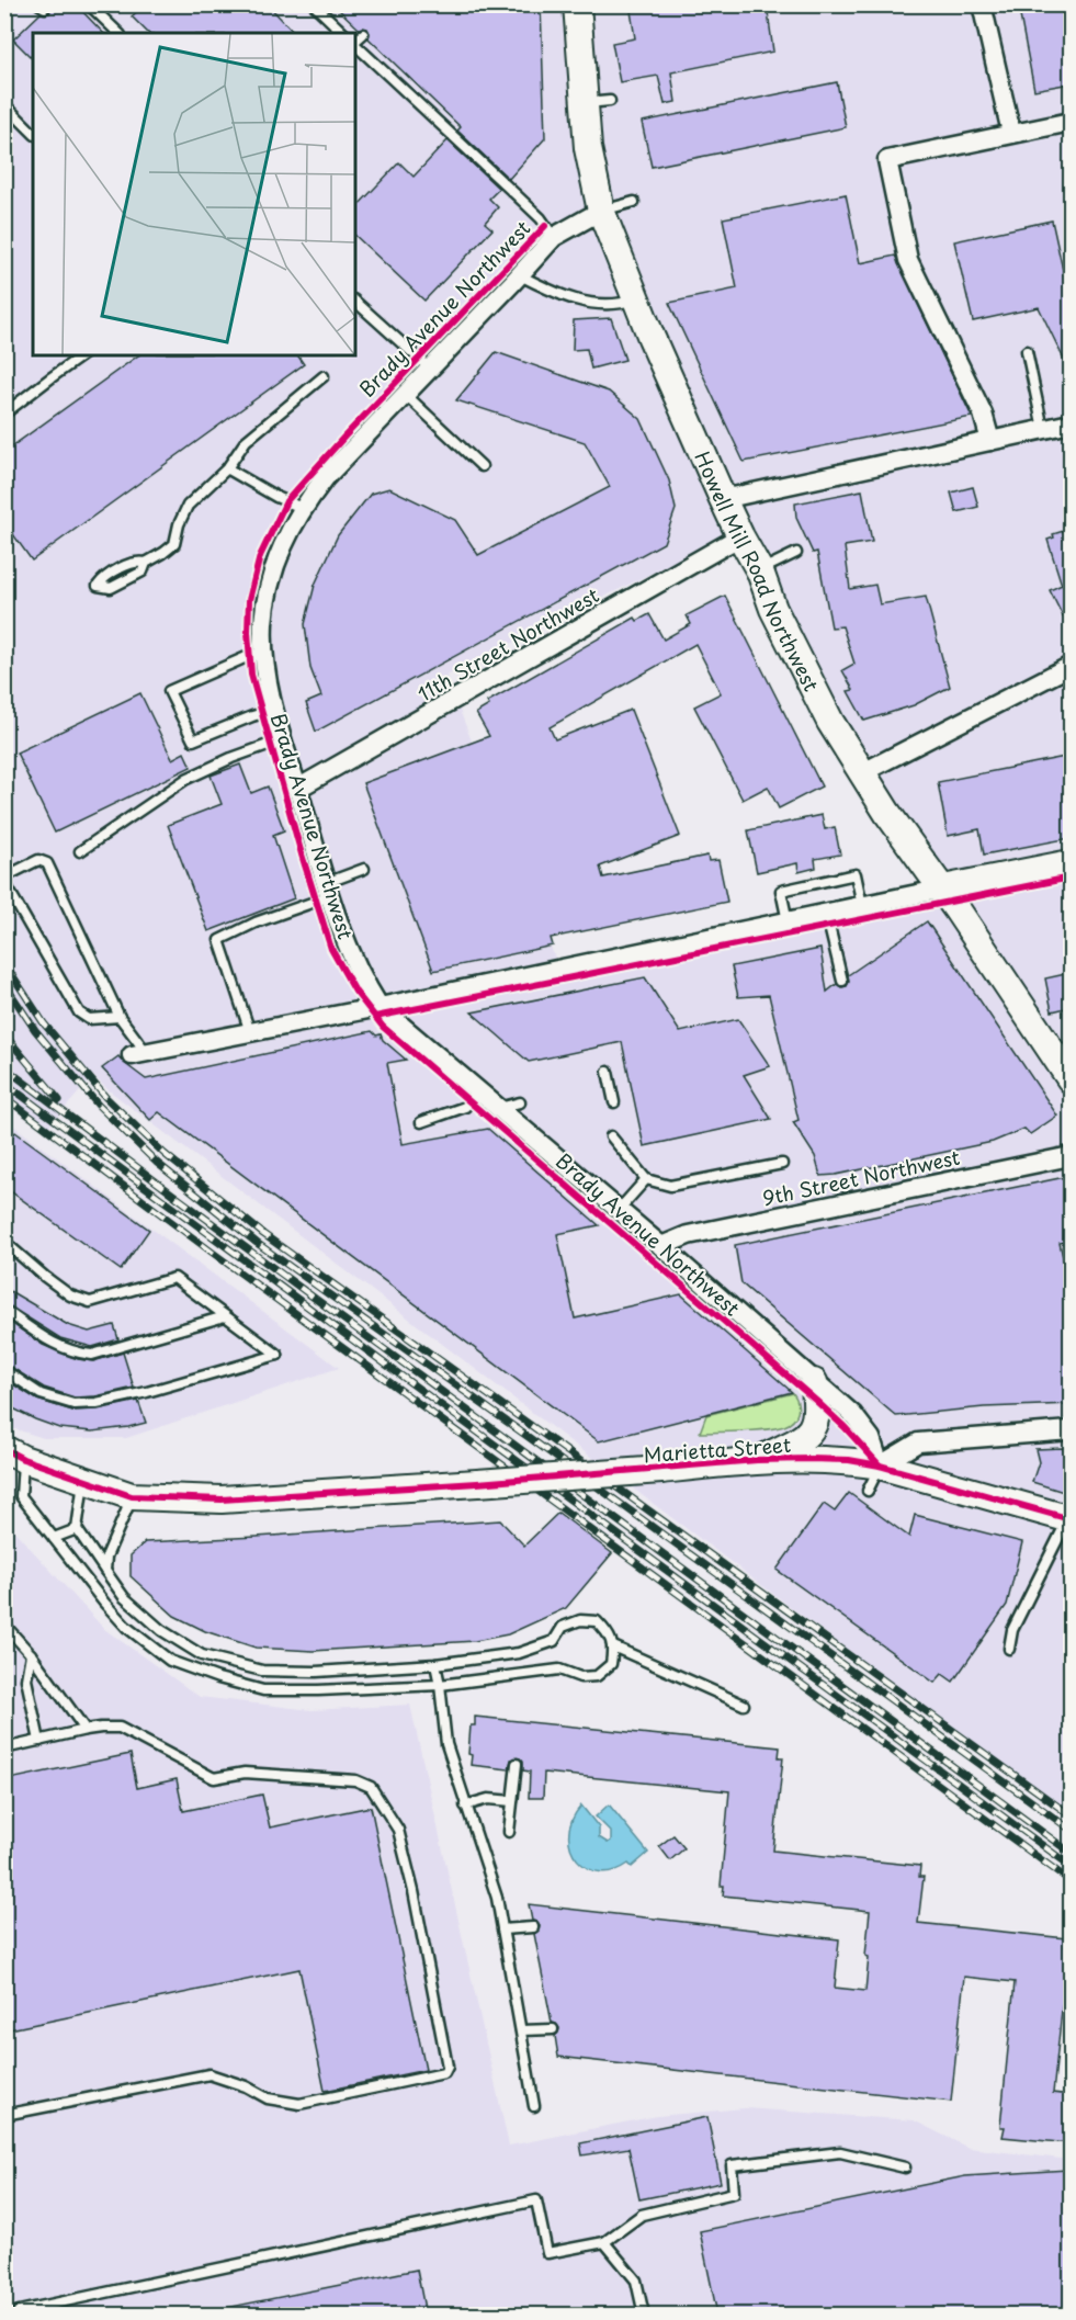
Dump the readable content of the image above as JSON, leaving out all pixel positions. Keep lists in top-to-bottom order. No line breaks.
{"streets":{"main road":["Howell Mill Road Northwest","Marietta Street"],"street":["Brady Avenue Northwest","11th Street Northwest","9th Street Northwest"]},"crossings":[["Brady Avenue Northwest","Howell Mill Road Northwest"],["Brady Avenue Northwest","11th Street Northwest"],["Brady Avenue Northwest","9th Street Northwest"],["Brady Avenue Northwest","Marietta Street"],["Howell Mill Road Northwest","11th Street Northwest"]]}
